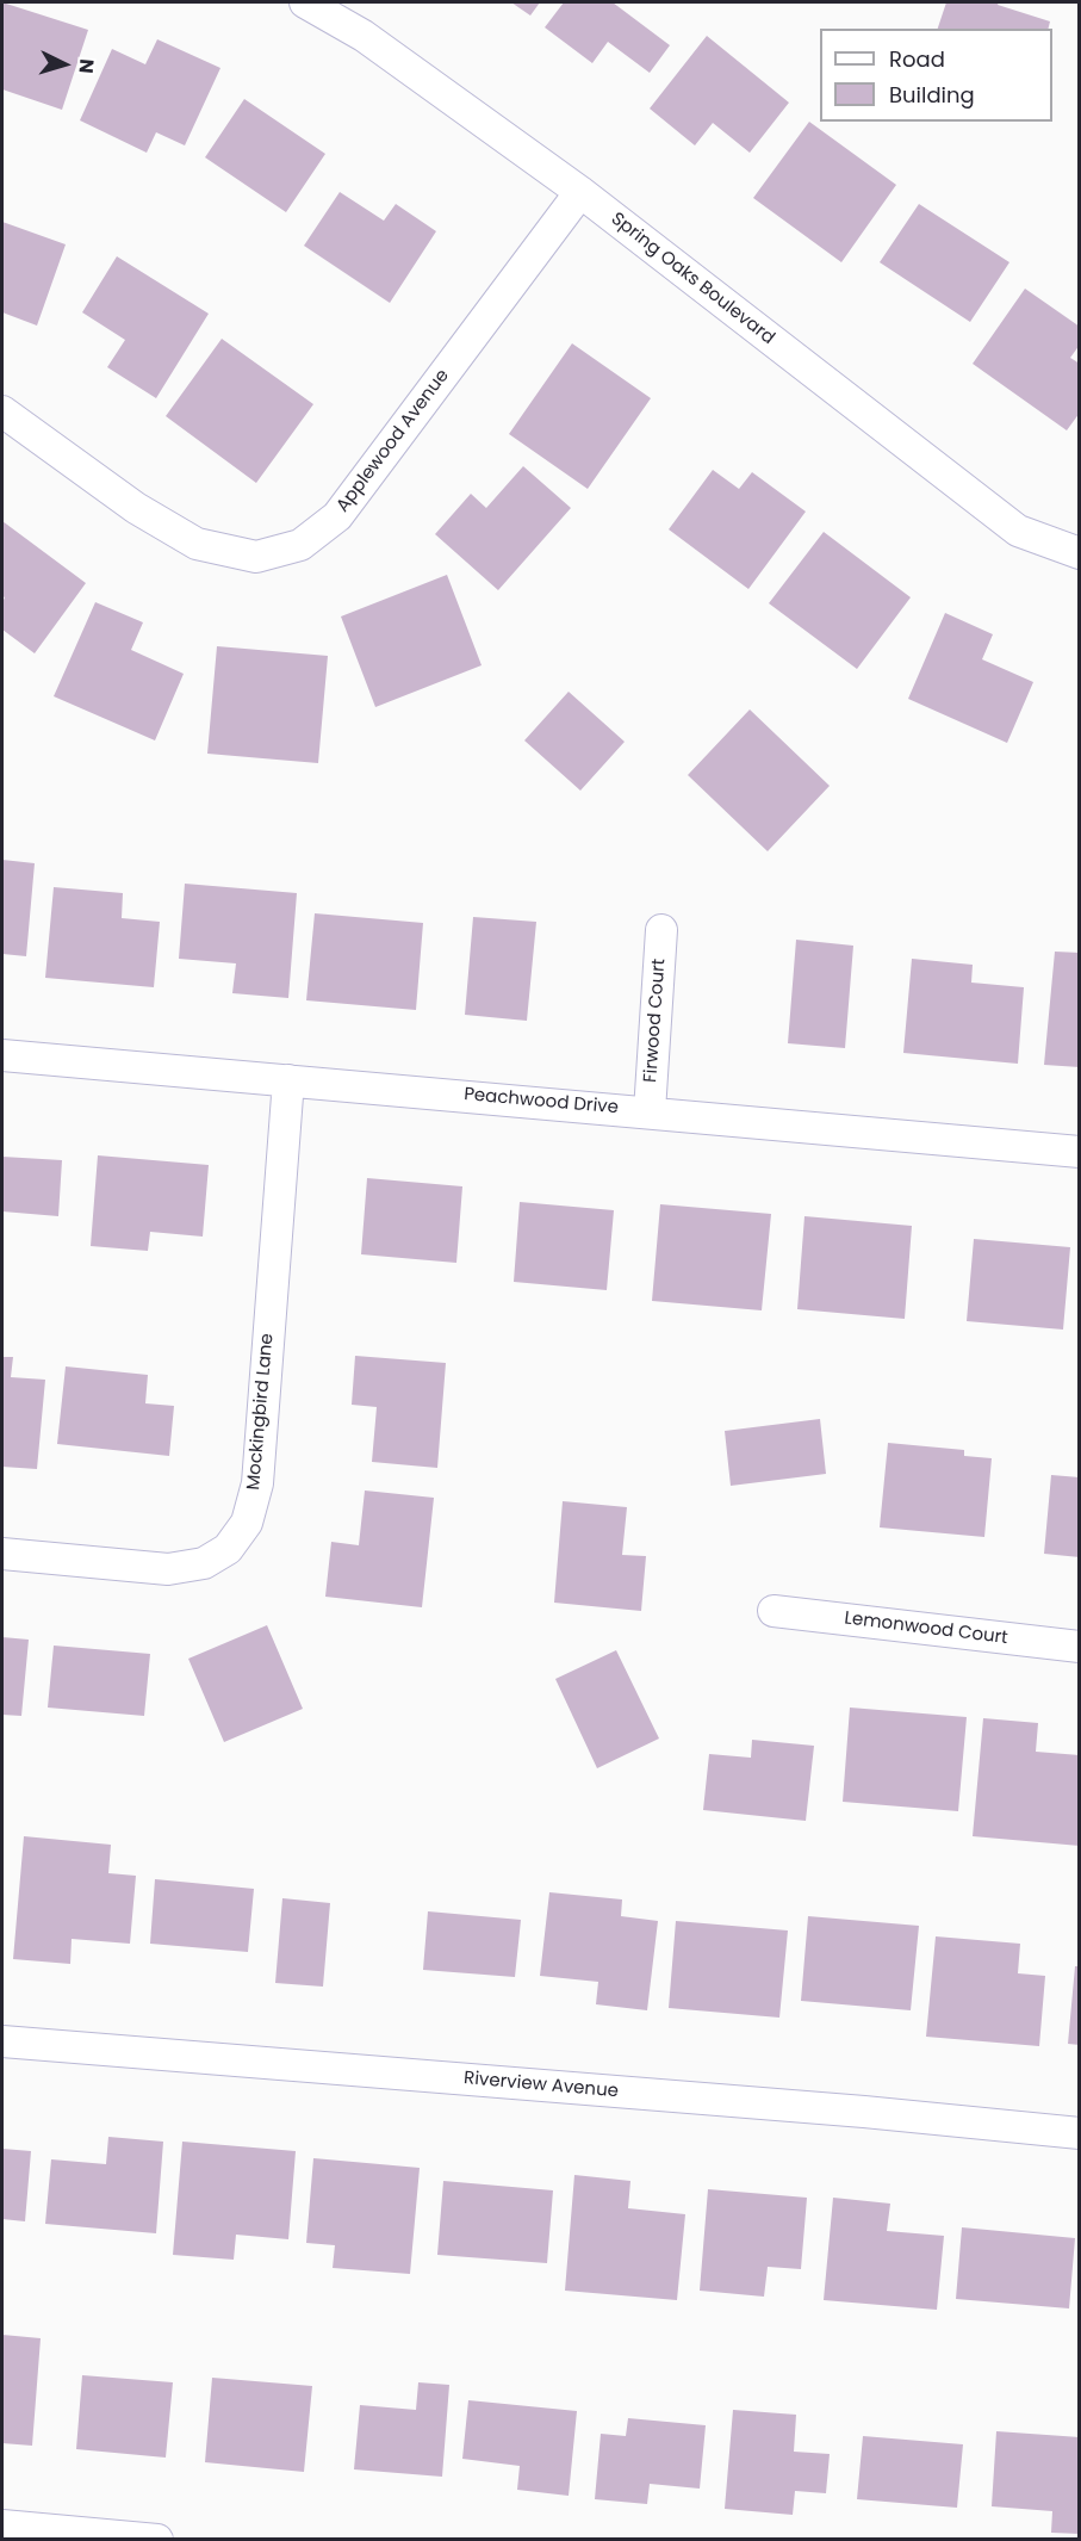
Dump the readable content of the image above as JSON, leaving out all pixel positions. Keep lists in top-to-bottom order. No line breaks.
{"streets":{"street":["Spring Oaks Boulevard","Applewood Avenue","Firwood Court","Peachwood Drive","Mockingbird Lane","Lemonwood Court","Riverview Avenue"]},"crossings":[["Spring Oaks Boulevard","Applewood Avenue"],["Firwood Court","Peachwood Drive"],["Peachwood Drive","Mockingbird Lane"]],"legend":["Road","Building"],"north":"right"}
